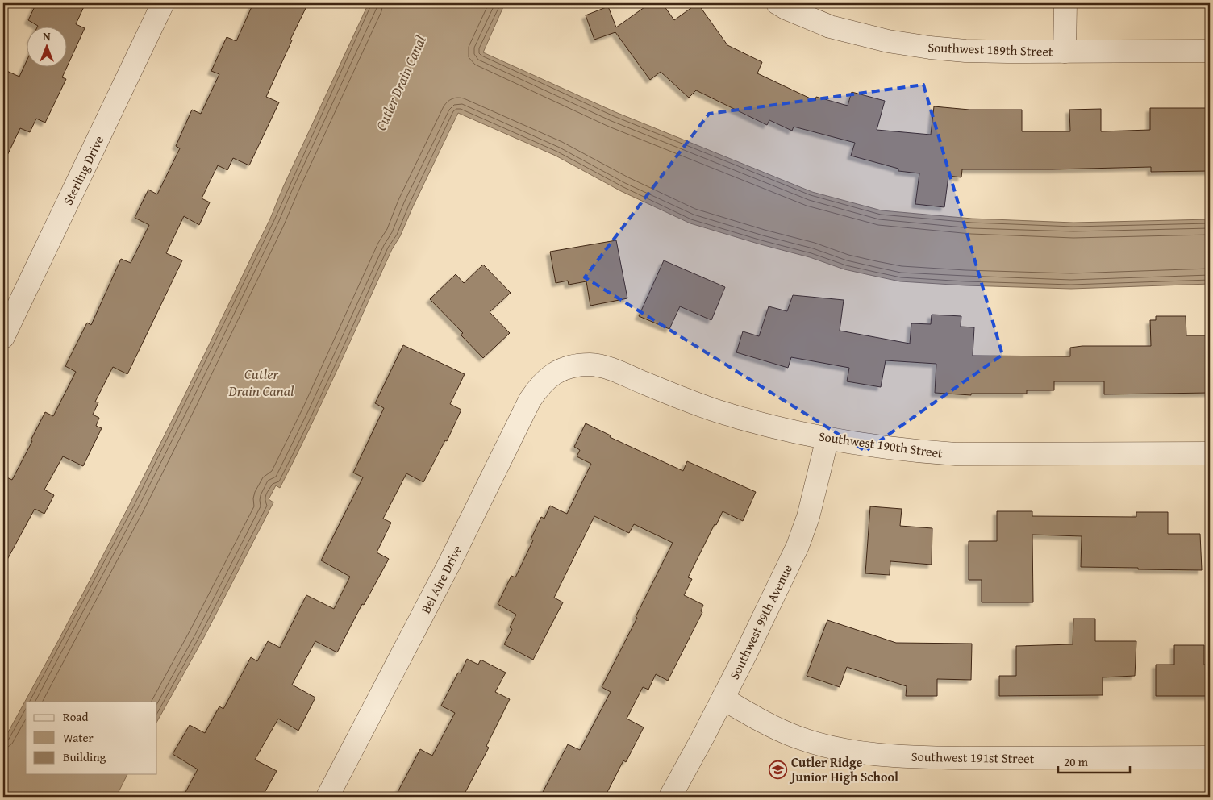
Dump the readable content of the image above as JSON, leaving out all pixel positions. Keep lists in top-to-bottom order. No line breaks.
{"streets":{"street":["Southwest 189th Street","Sterling Drive","Southwest 190th Street","Bel Aire Drive","Southwest 99th Avenue","Southwest 191st Street"]},"crossings":[["Southwest 190th Street","Bel Aire Drive"],["Southwest 190th Street","Southwest 99th Avenue"],["Southwest 99th Avenue","Southwest 191st Street"]],"water":["Cutler Drain Canal"],"places":{"school or university":["Cutler Ridge Junior High School"]},"legend":["Road","Water","Building"],"scale_bar":"20 m","north":"top"}
